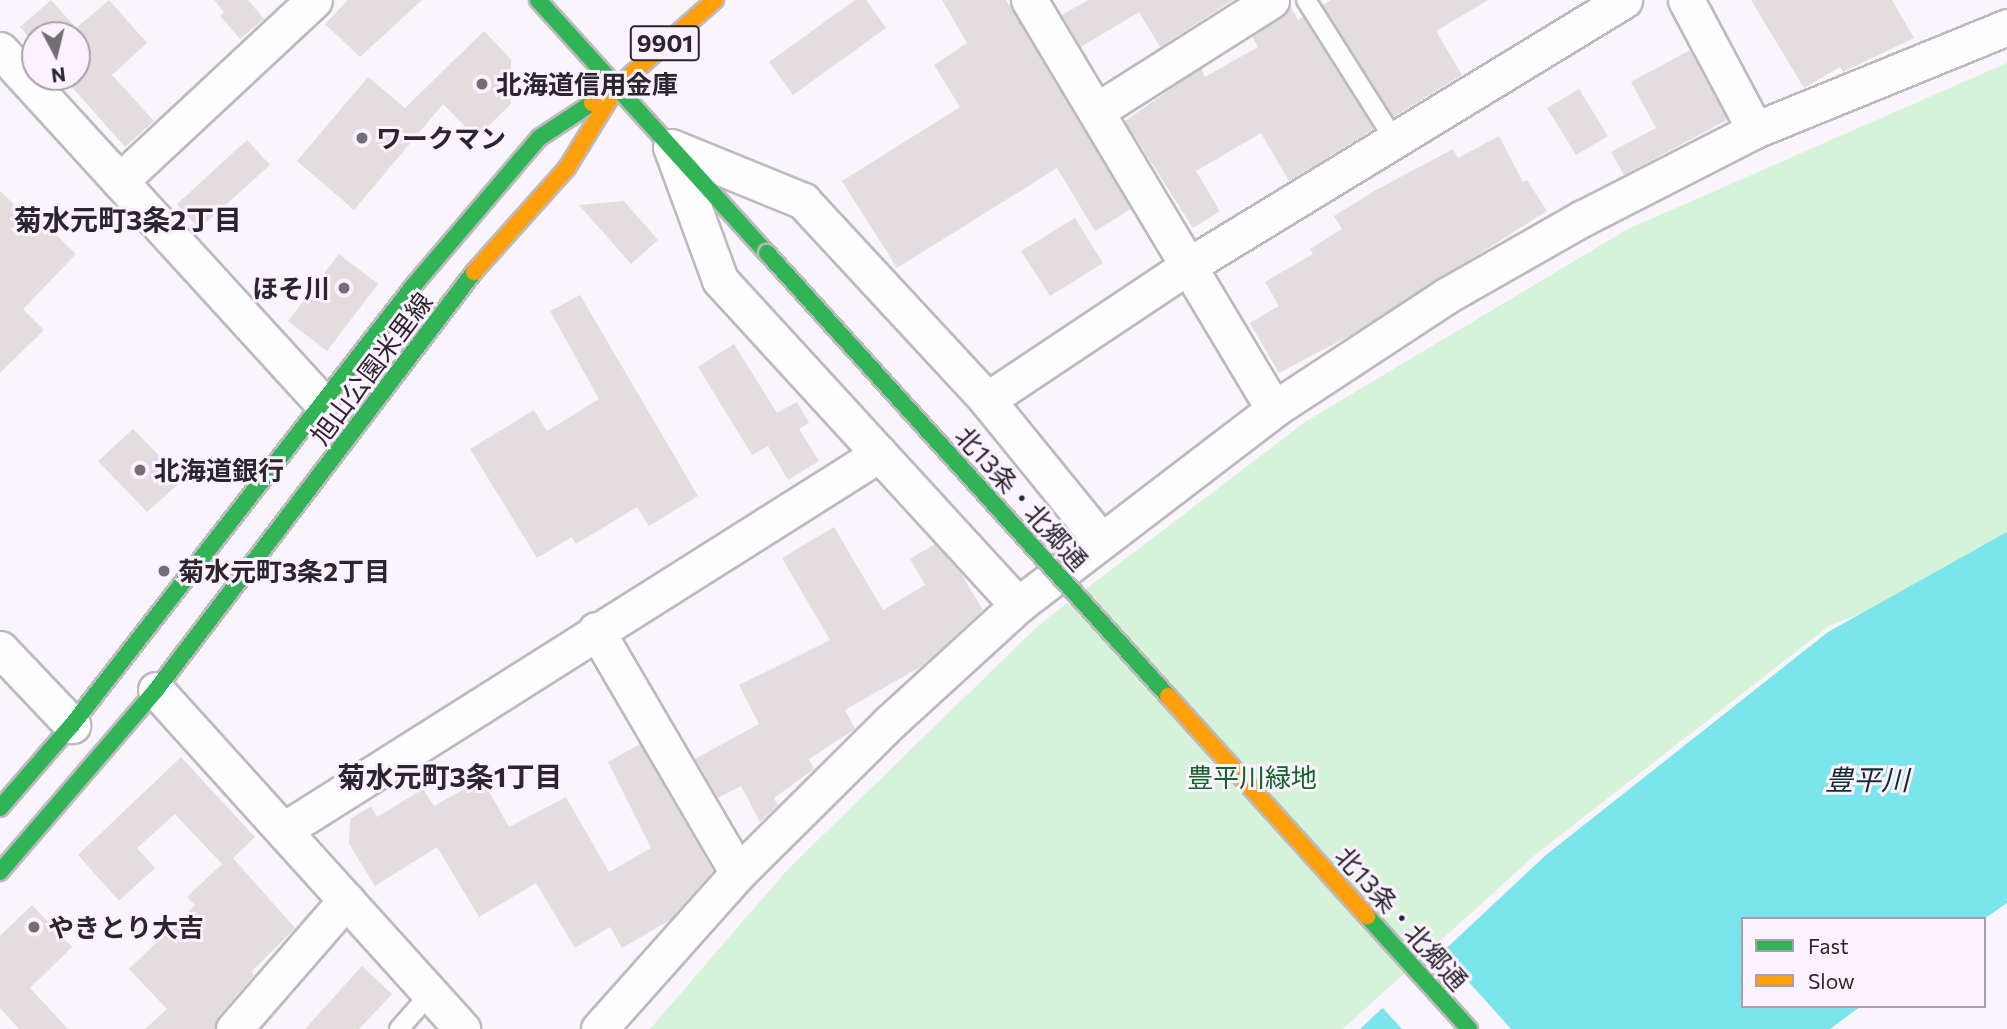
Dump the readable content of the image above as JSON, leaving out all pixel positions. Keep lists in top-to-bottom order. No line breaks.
{"streets":{"main road":["9901","旭山公園米里線","北13条・北郷通"]},"crossings":[["旭山公園米里線","北13条・北郷通"]],"districts":["菊水元町3条2丁目","菊水元町3条1丁目"],"water":["豊平川"],"parks":["豊平川緑地"],"places":["北海道信用金庫","ワークマン","ほそ川","北海道銀行","菊水元町3条2丁目","やきとり大吉"],"legend":["Fast","Slow"],"north":"bottom"}
